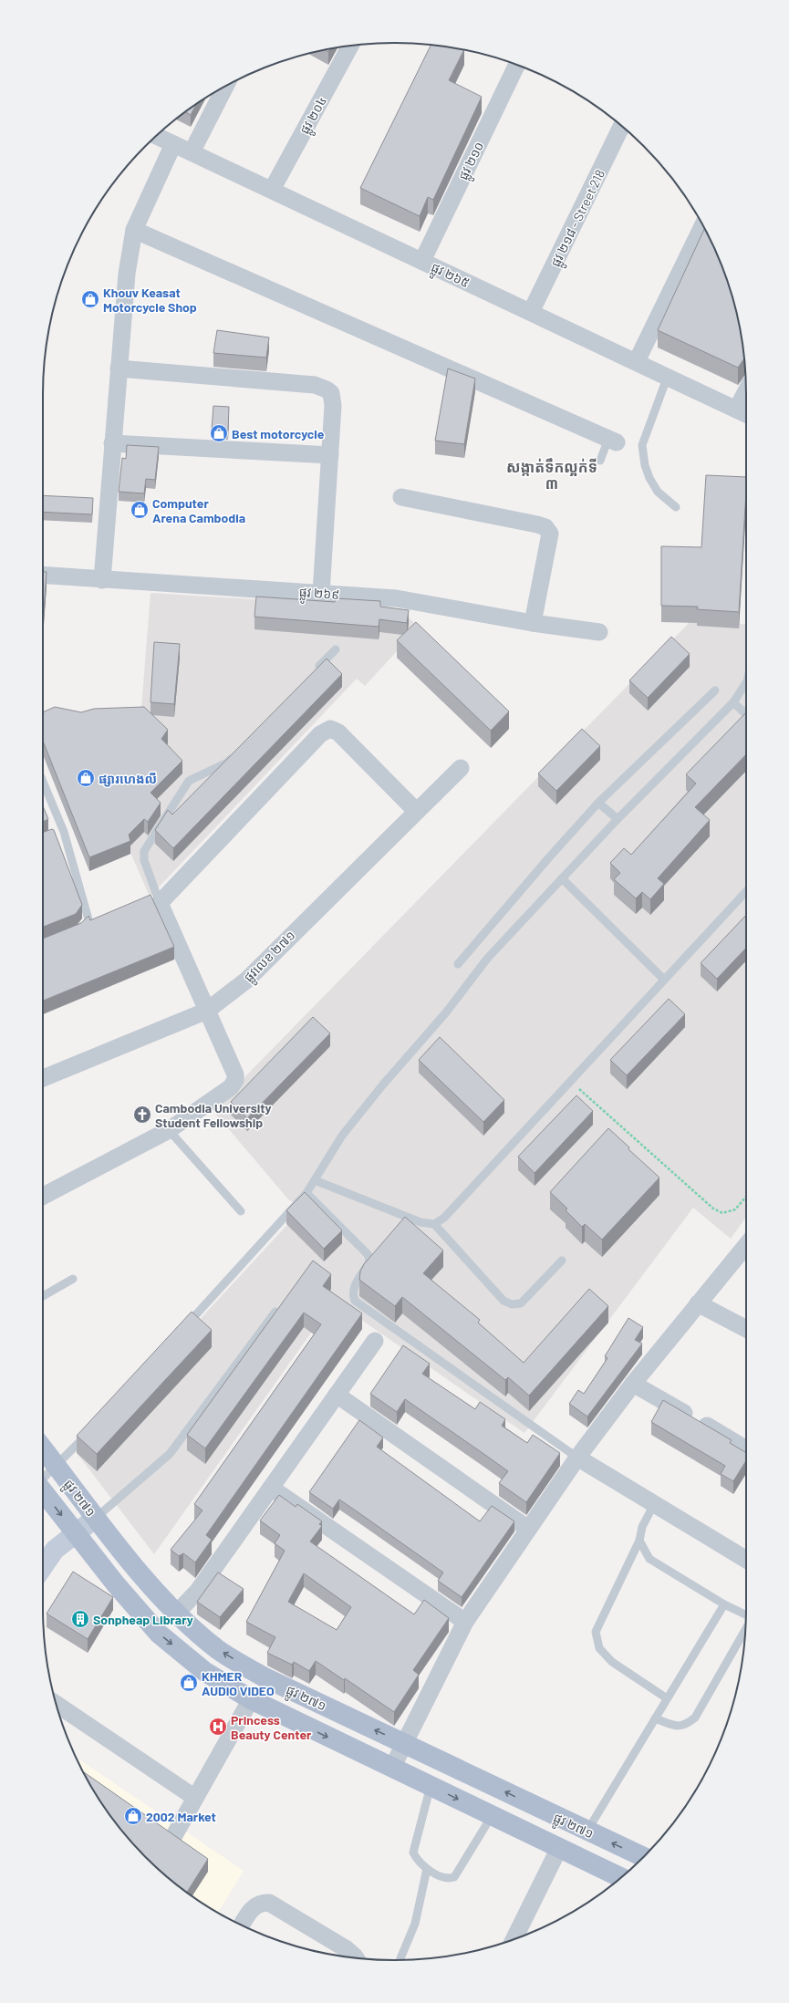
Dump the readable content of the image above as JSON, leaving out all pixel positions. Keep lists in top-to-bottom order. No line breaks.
{"streets":{"main road":["ផ្លូវ ២៧១"],"street":["ផ្លូវ ២០៤","ផ្លូវ ២១០","ផ្លូវ ២១៨ - Street 218","ផ្លូវ ២៦៥","ផ្លូវ ២៦៩","ផ្លូវលេខ ២៧១"]},"crossings":[["ផ្លូវ ២០៤","ផ្លូវ ២៦៥"],["ផ្លូវ ២១០","ផ្លូវ ២៦៥"],["ផ្លូវ ២១៨ - Street 218","ផ្លូវ ២៦៥"]],"districts":["សង្កាត់ទឹកល្អក់ទី ៣"],"places":{"shop":["Khouv Keasat Motorcycle Shop","Best motorcycle","Computer Arena Cambodia","ផ្សារហេងលី","KHMER AUDIO VIDEO","2002 Market"],"church":["Cambodia University Student Fellowship"],"building":["Sonpheap Library"],"hospital":["Princess Beauty Center"]}}
